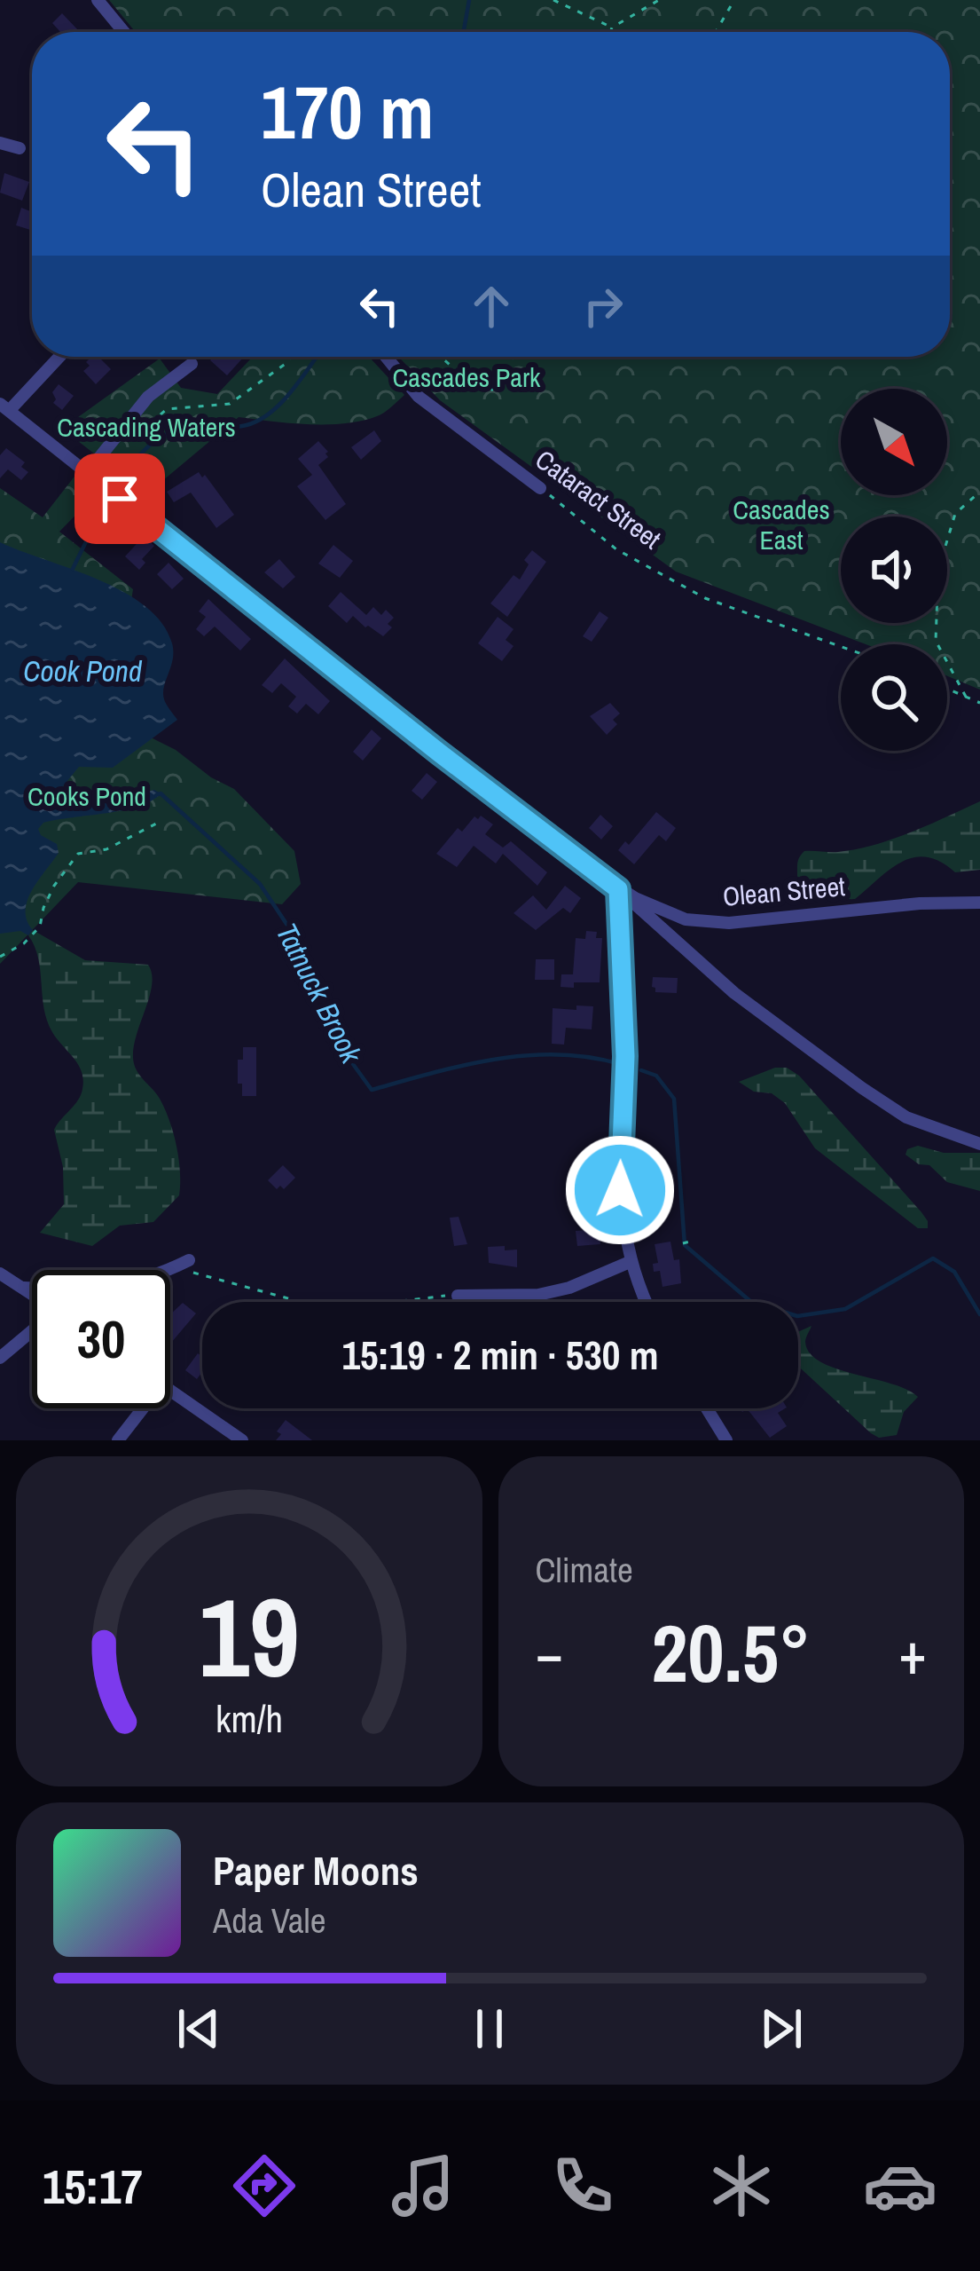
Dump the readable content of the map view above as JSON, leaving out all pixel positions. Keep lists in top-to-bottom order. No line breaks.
{"streets":{"street":["Cataract Street","Olean Street"]},"water":["Cook Pond","Tatnuck Brook"],"parks":["Cascades Park","Cascading Waters","Cascades East","Cooks Pond"],"north":"bottom right","page":{"turn":["170 m","Olean Street"],"limit":"30","trip":"15:19 · 2 min · 530 m","tile":"Climate","heat":["−","20.5°","+"],"song":["Paper Moons","Ada Vale"],"tabs":"15:17","gauge":["19","km/h"]}}
